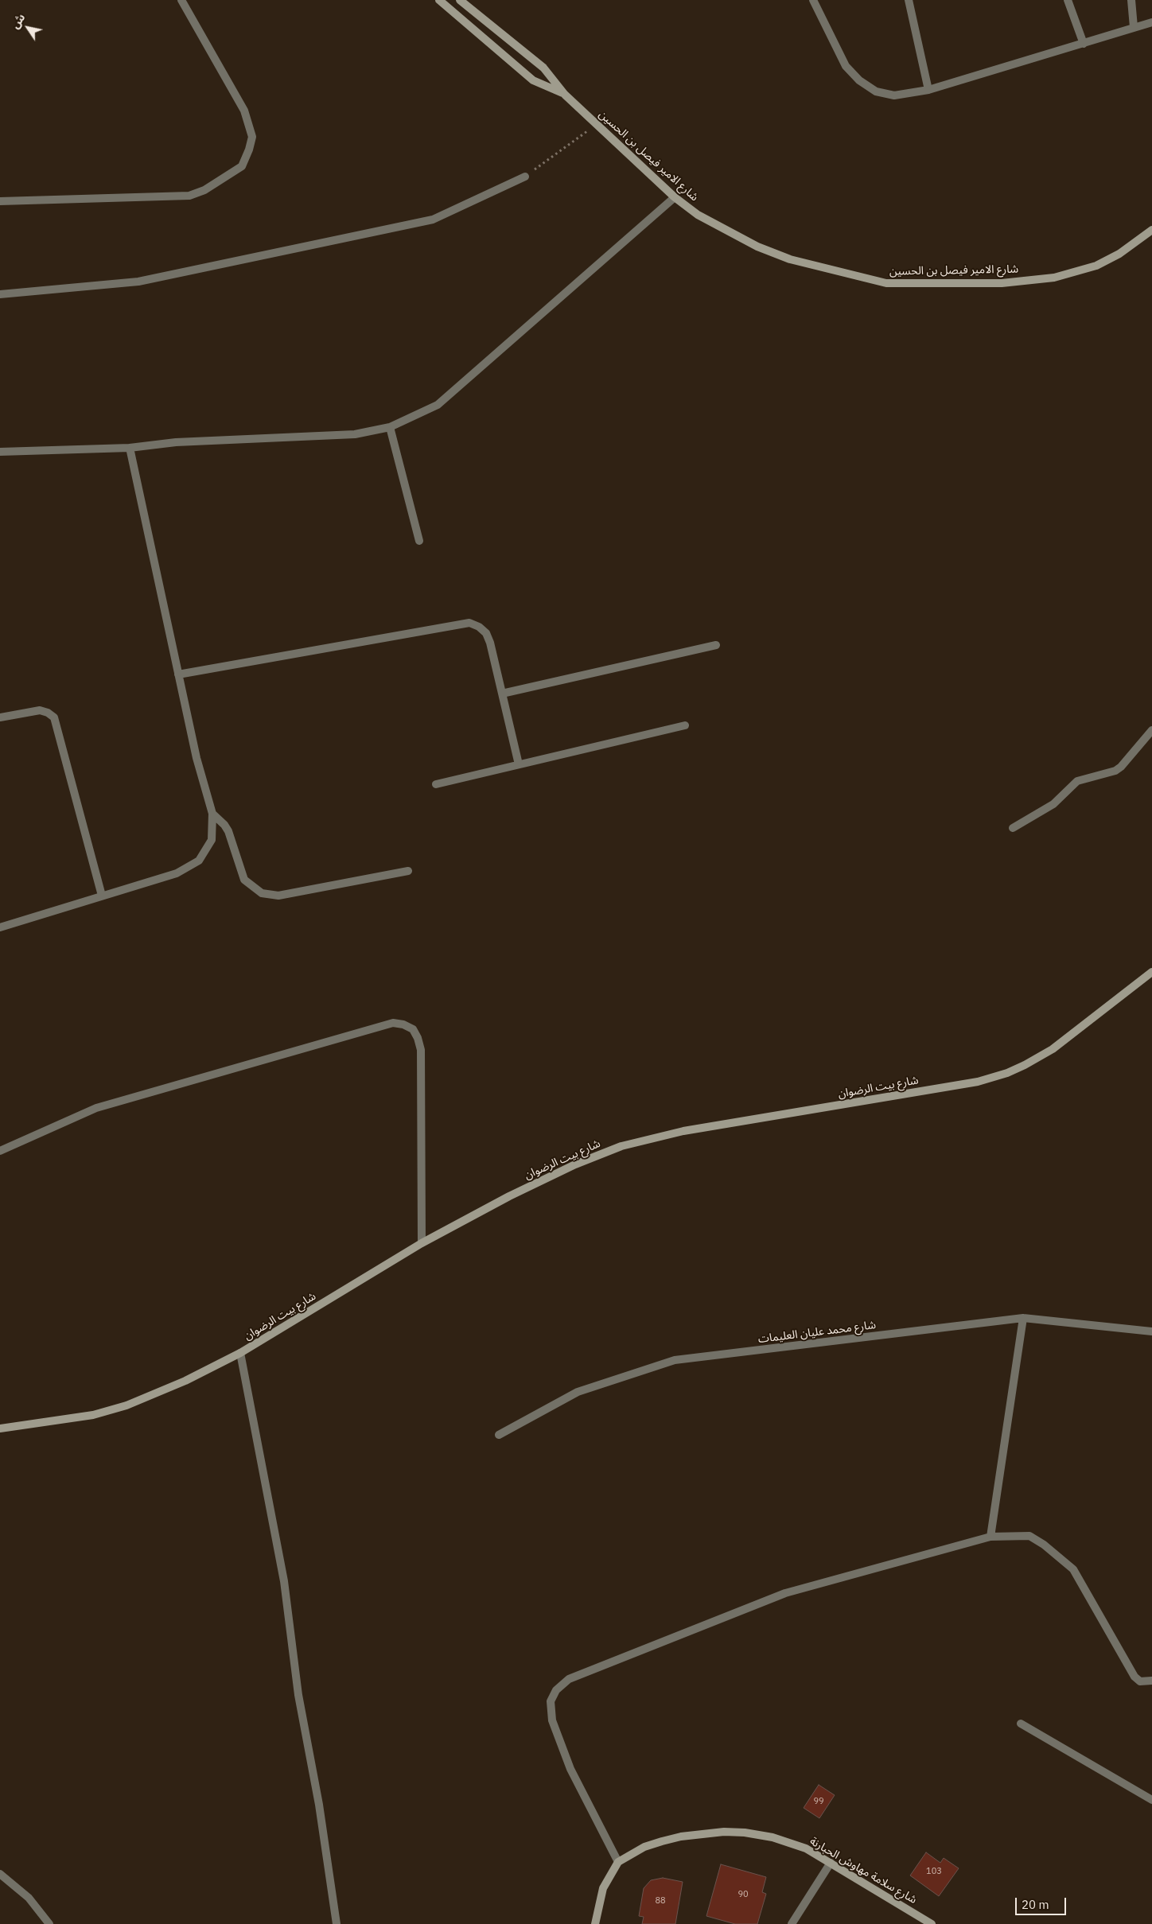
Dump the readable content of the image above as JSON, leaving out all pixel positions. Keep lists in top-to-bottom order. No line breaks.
{"streets":{"street":["شارع الامير فيصل بن الحسين","شارع بيت الرضوان","شارع محمد عليان العليمات","شارع سلامة مهاوش الحبارنة"]},"house_numbers":["99","103","90","88"],"scale_bar":"20 m","north":"top left"}
